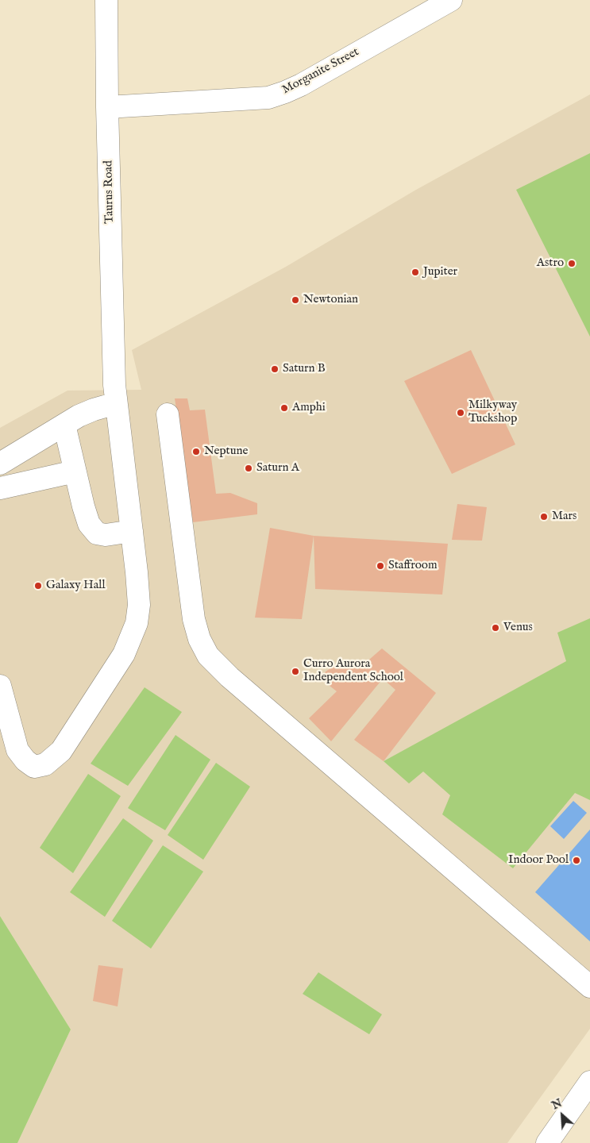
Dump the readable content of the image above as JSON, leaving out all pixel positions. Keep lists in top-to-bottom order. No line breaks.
{"streets":{"street":["Morganite Street","Taurus Road"]},"crossings":[["Morganite Street","Taurus Road"]],"places":["Astro","Jupiter","Newtonian","Saturn B","Amphi","Milkyway Tuckshop","Neptune","Saturn A","Mars","Staffroom","Galaxy Hall","Venus","Curro Aurora Independent School","Indoor Pool"],"north":"top left"}
